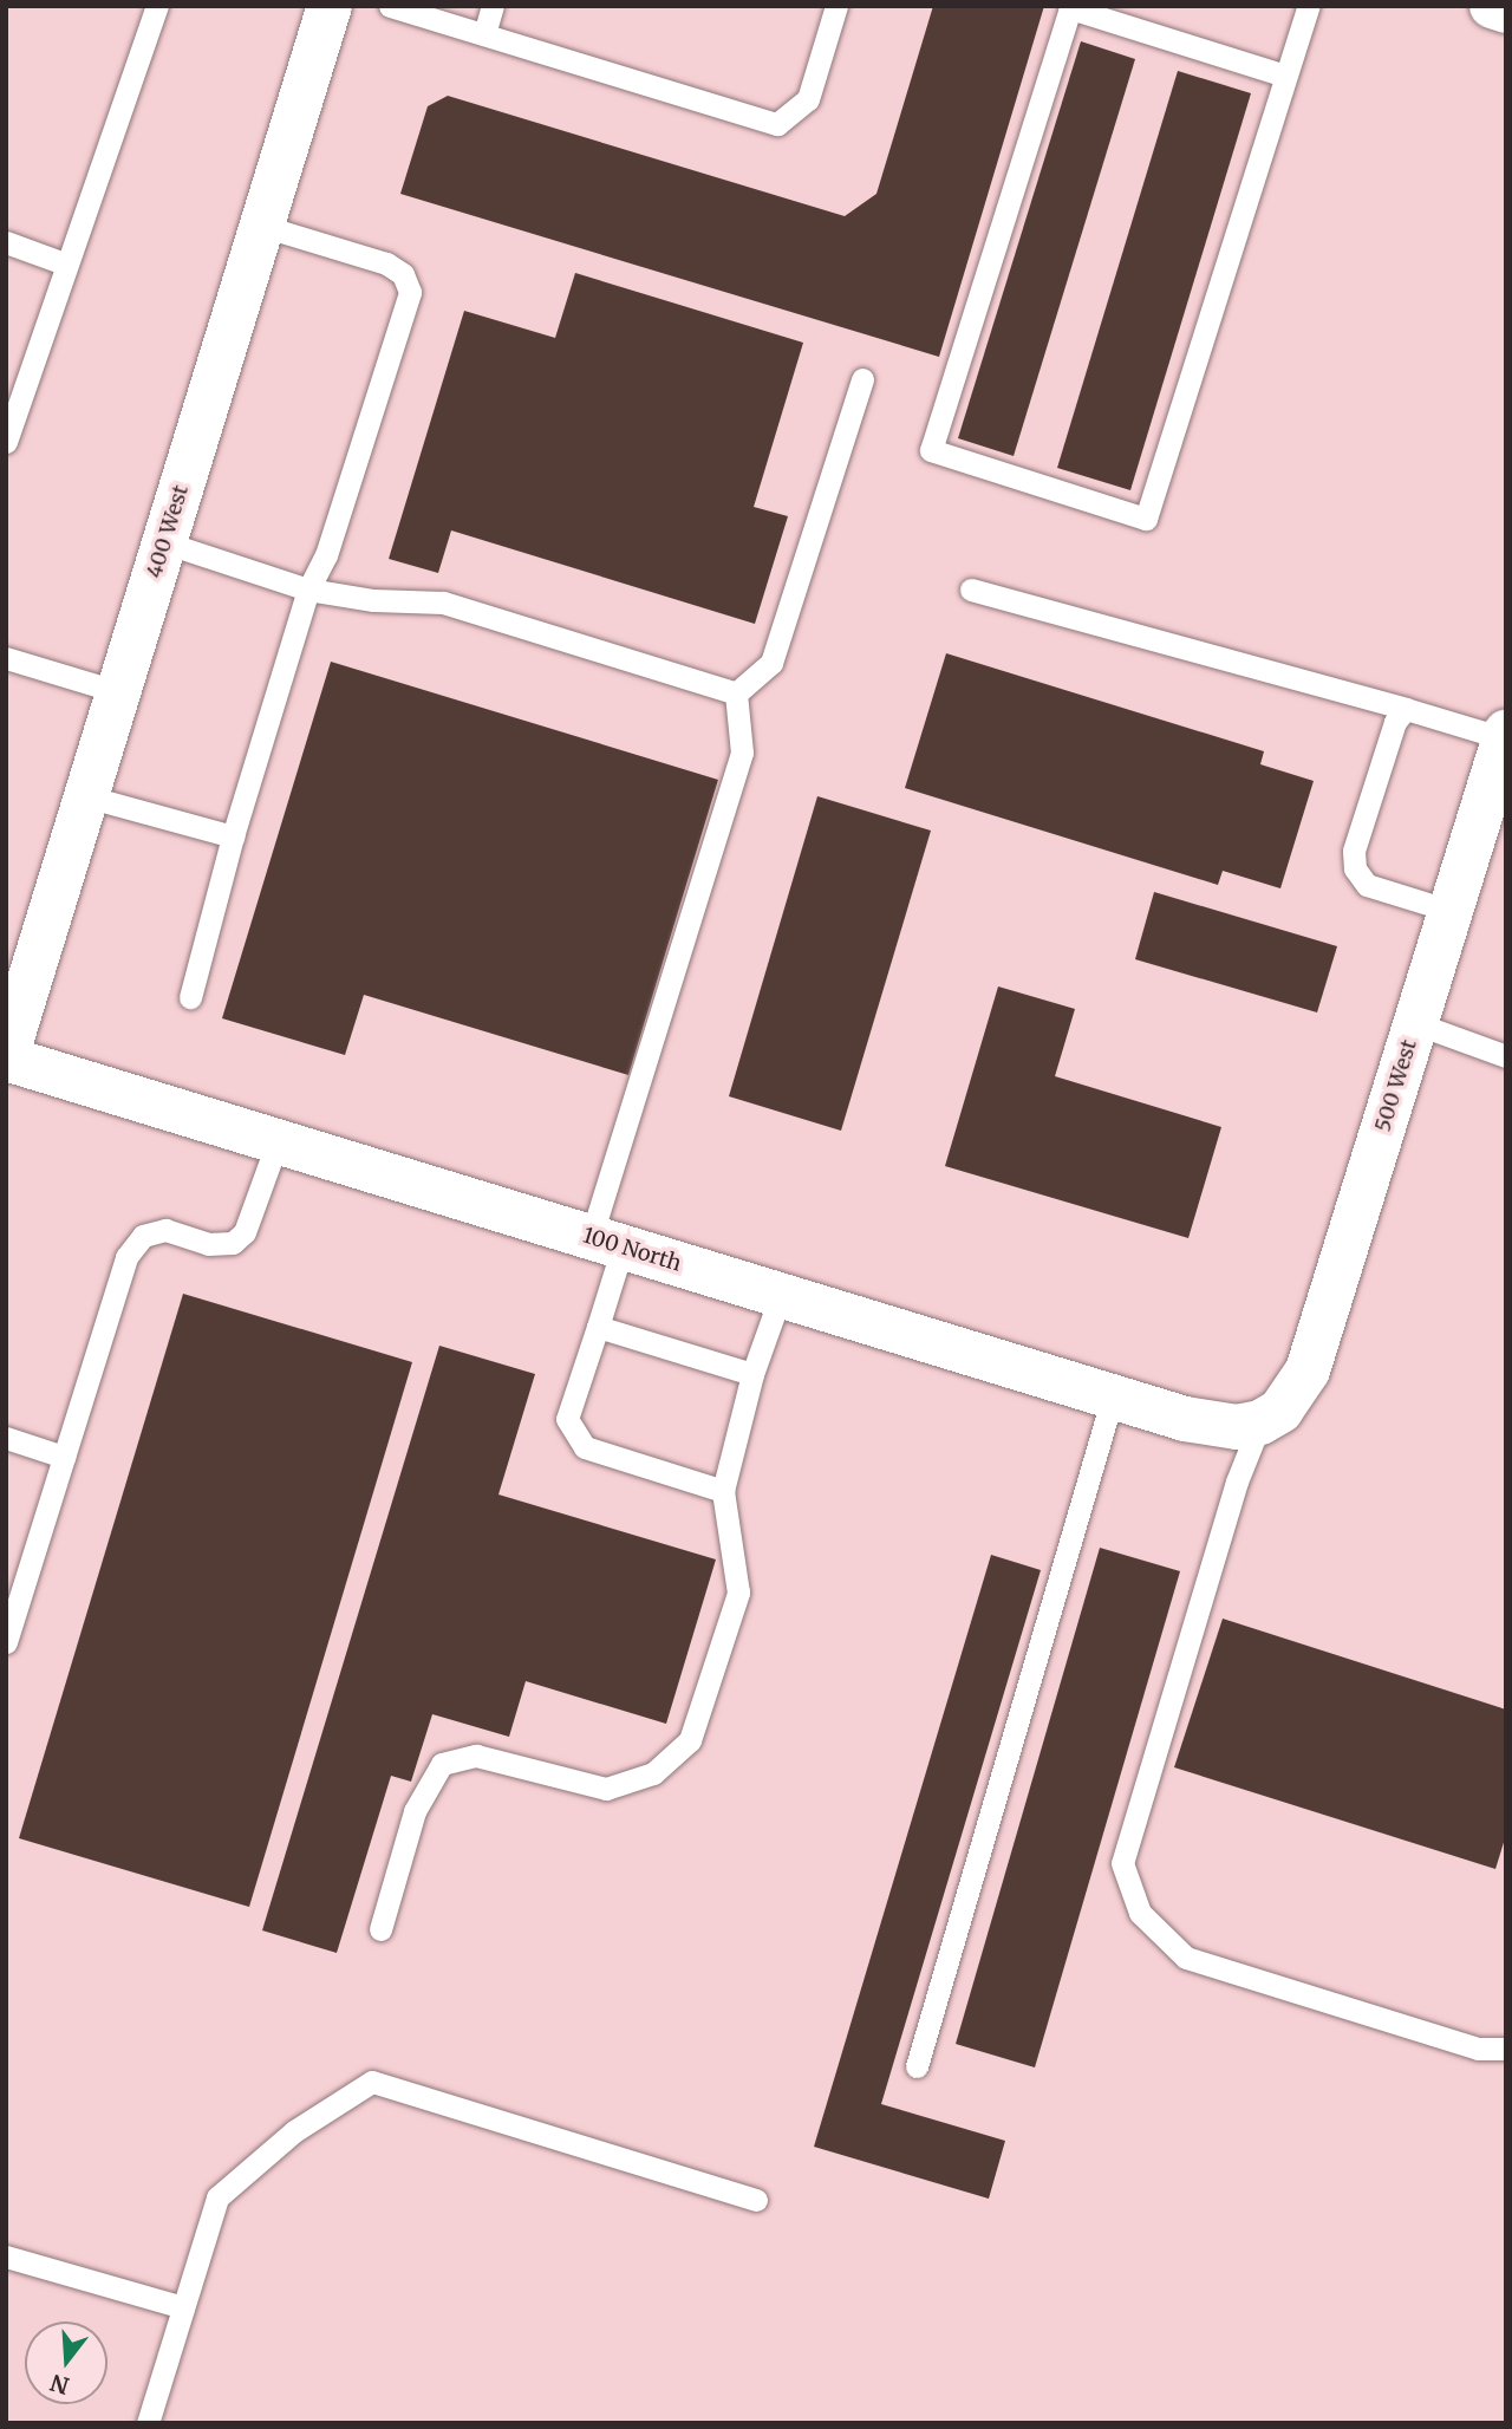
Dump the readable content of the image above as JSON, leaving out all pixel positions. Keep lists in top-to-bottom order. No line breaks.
{"streets":{"street":["400 West","500 West","100 North"]},"crossings":[["400 West","100 North"],["500 West","100 North"]],"north":"bottom"}
